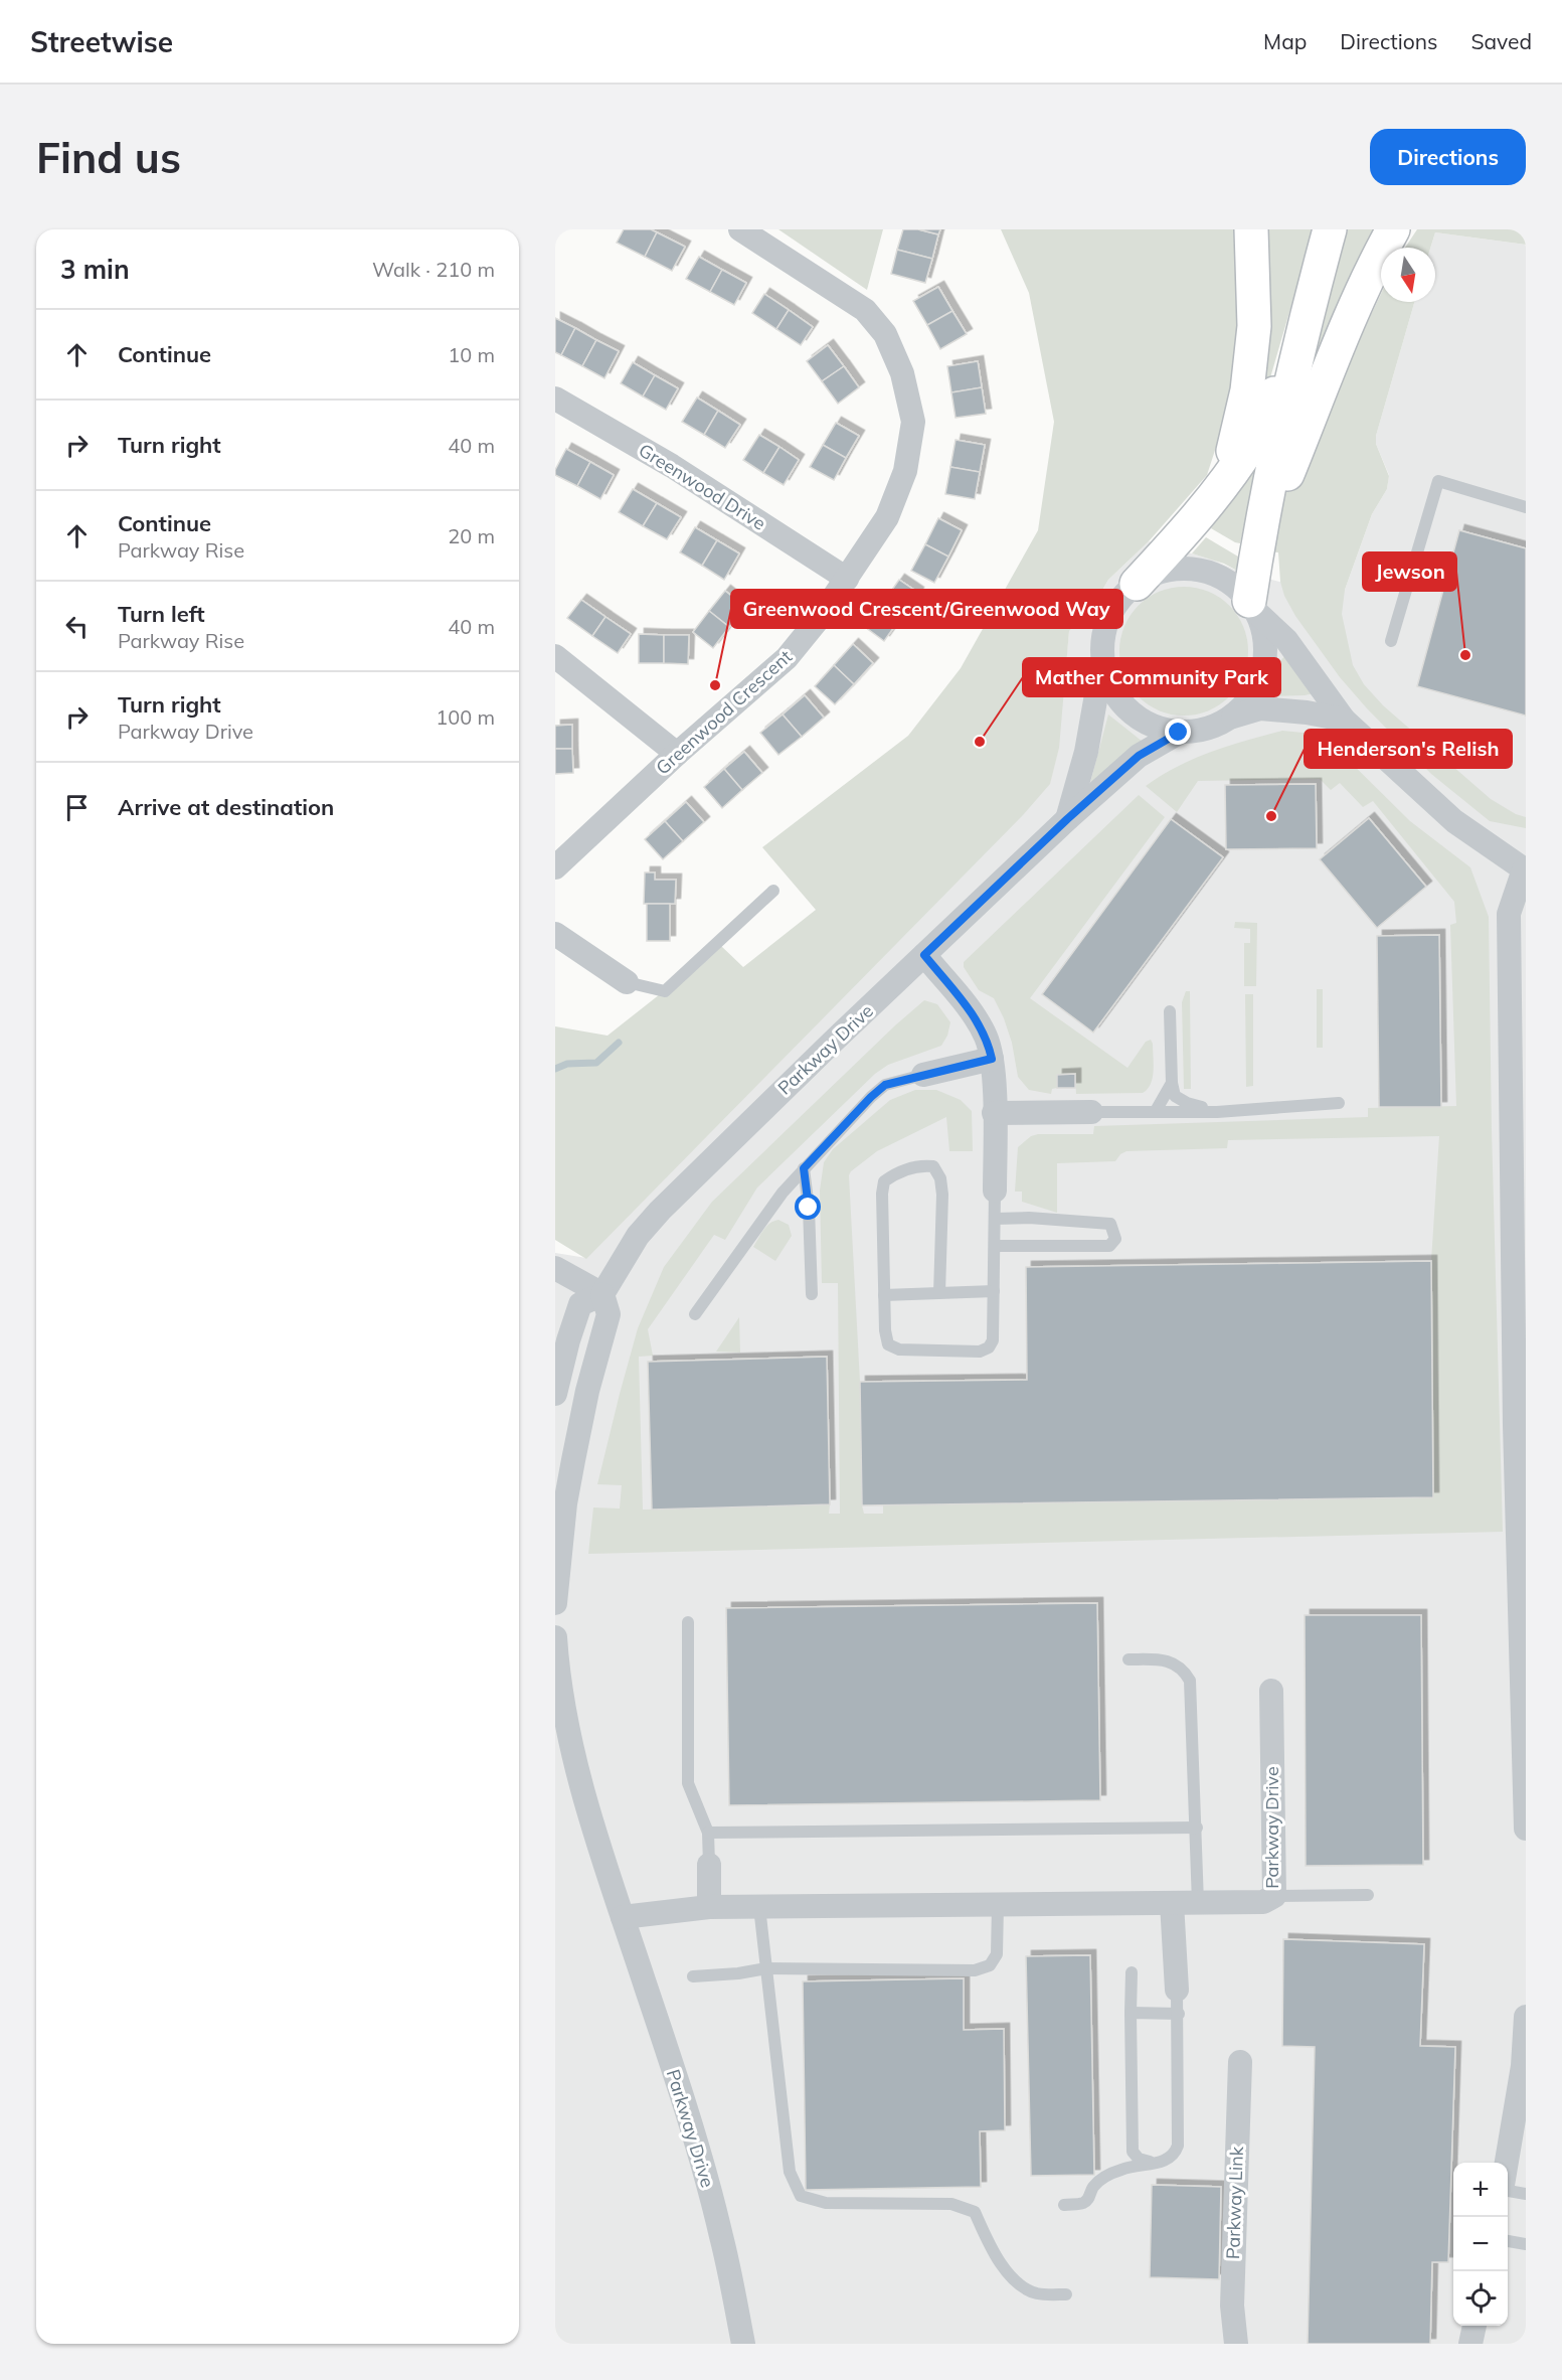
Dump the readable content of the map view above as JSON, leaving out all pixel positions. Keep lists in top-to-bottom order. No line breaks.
{"streets":{"street":["Greenwood Drive","Greenwood Crescent","Parkway Drive","Parkway Link"]},"crossings":[["Greenwood Drive","Greenwood Crescent"]],"places":["Jewson","Greenwood Crescent/Greenwood Way","Mather Community Park","Henderson's Relish"],"north":"bottom","page":{"header":"Streetwise","nav":["Map","Directions","Saved"],"buttons":"Directions","title":"Find us","heading":["3 min","Walk · 210 m"],"list":[["Continue","10 m"],["Turn right","40 m"],["Continue","Parkway Rise","20 m"],["Turn left","Parkway Rise","40 m"],["Turn right","Parkway Drive","100 m"],"Arrive at destination"],"map_buttons":["+","−"]}}
